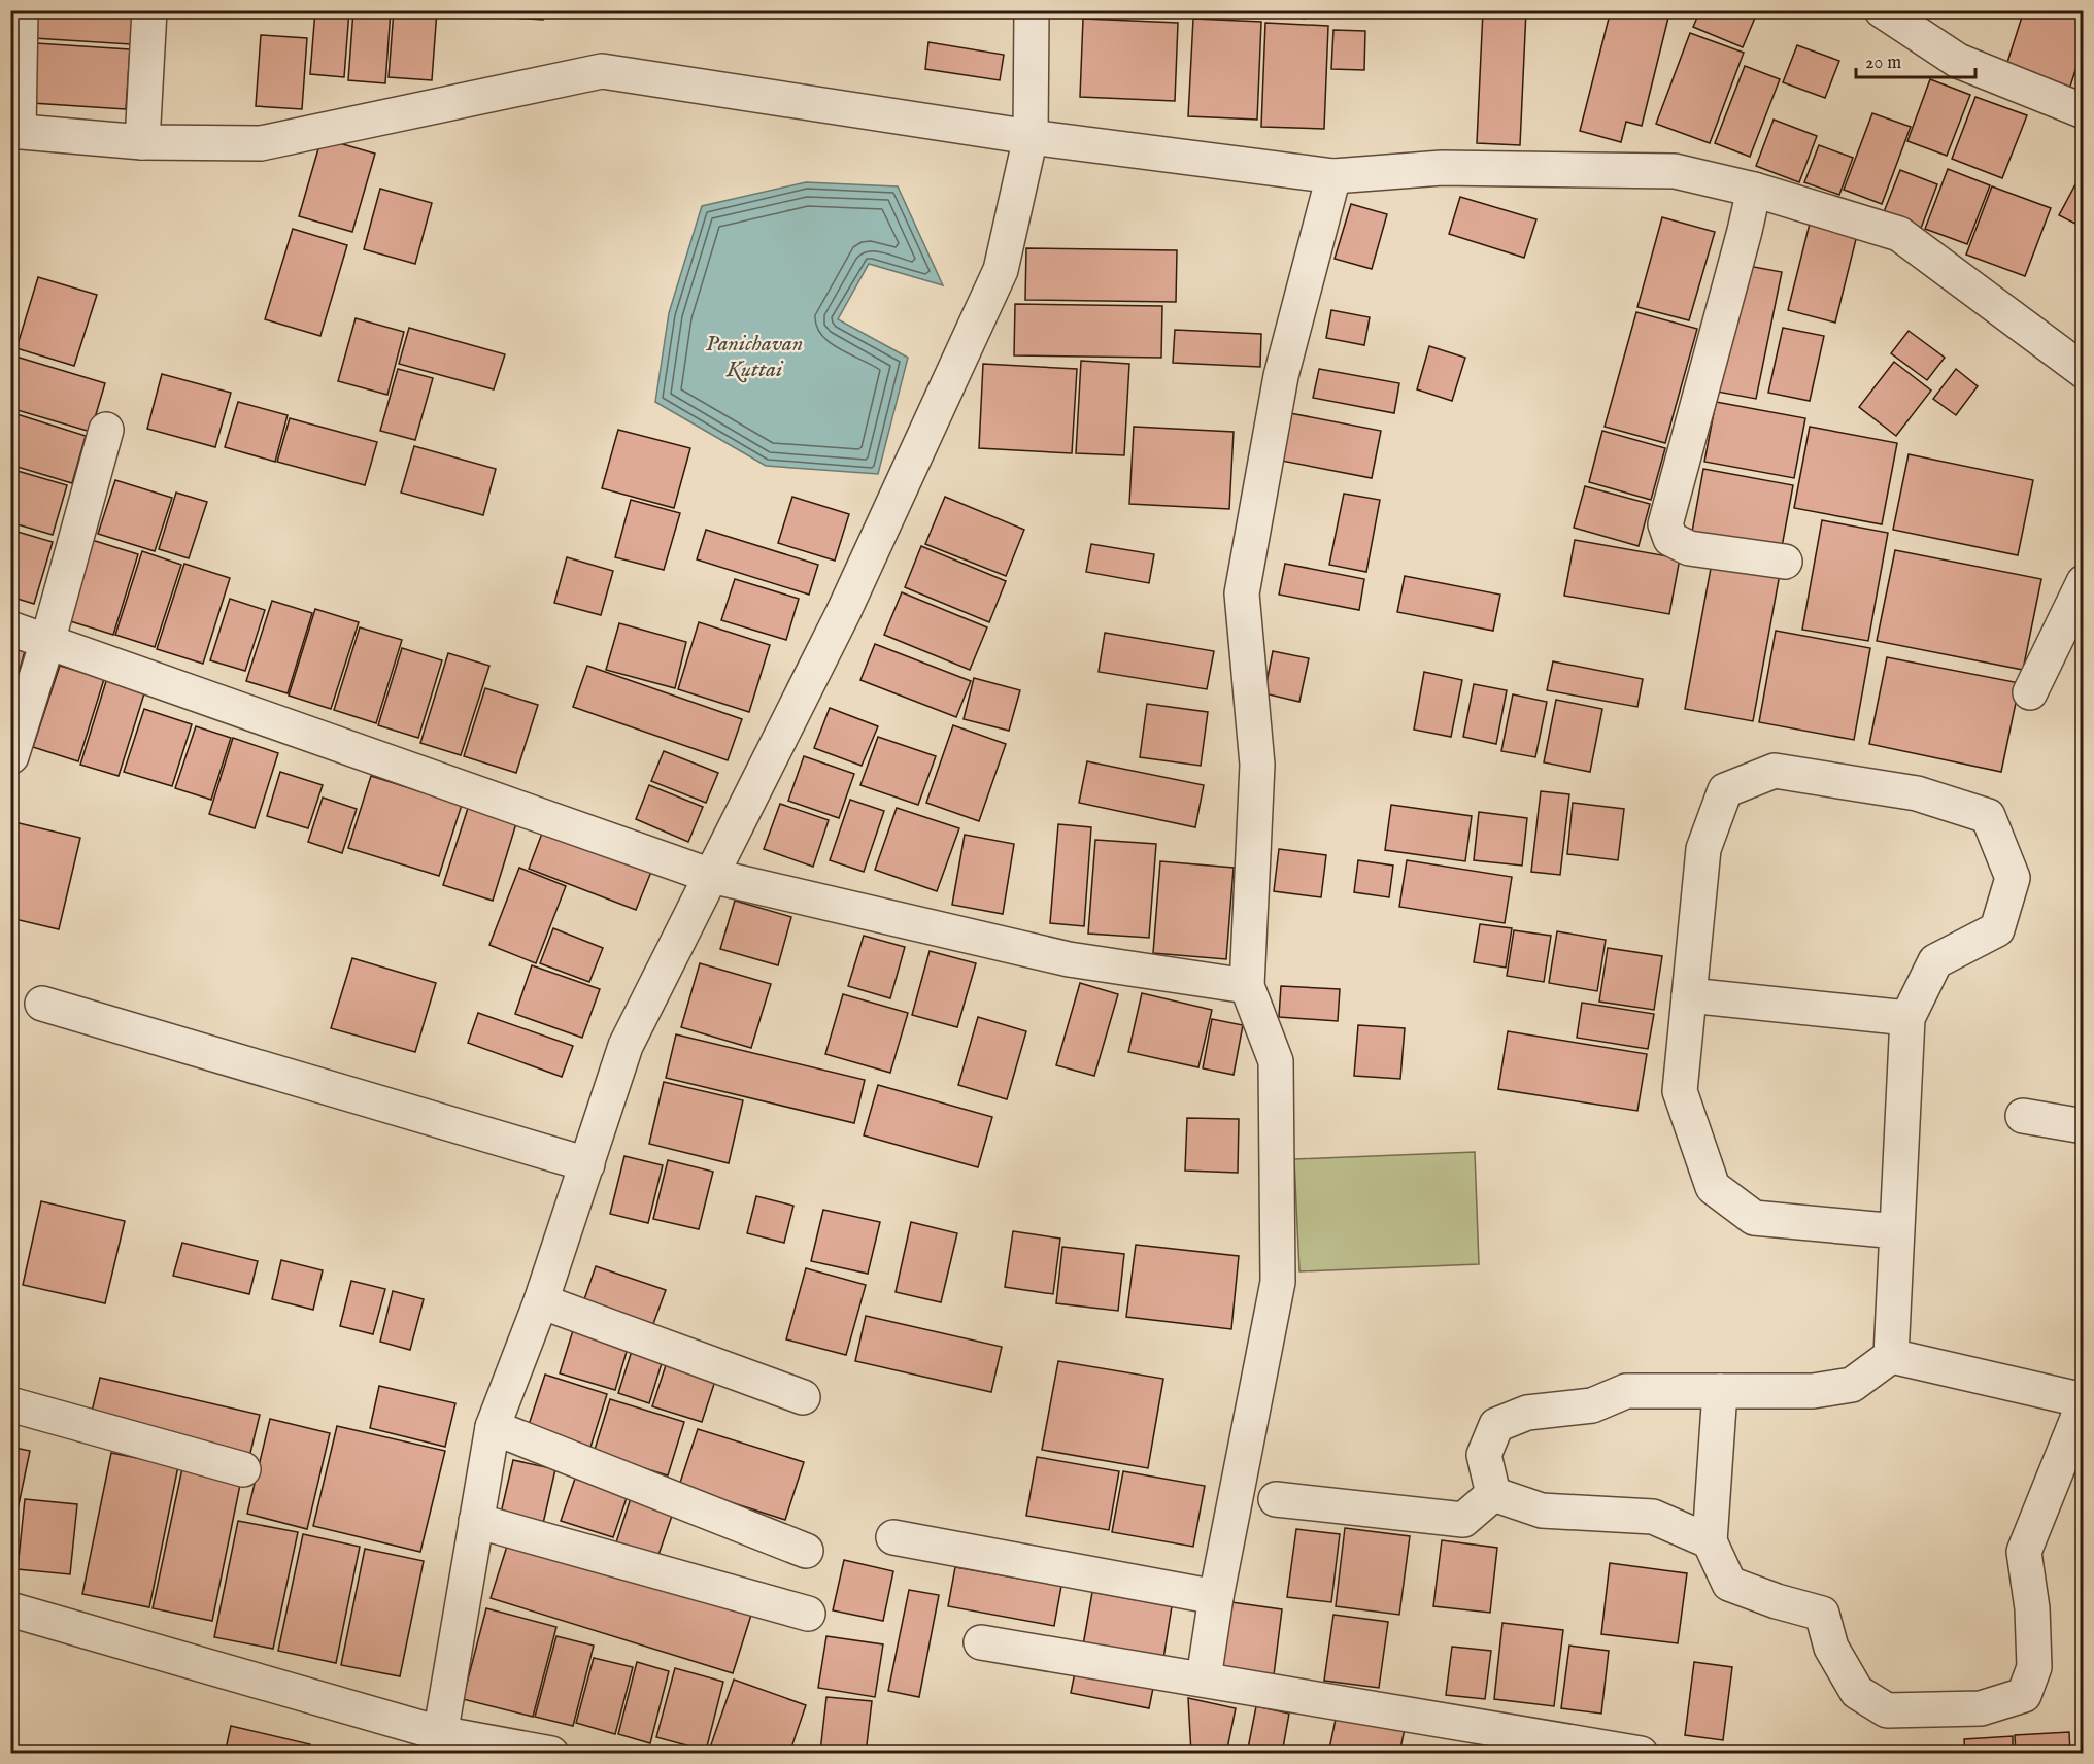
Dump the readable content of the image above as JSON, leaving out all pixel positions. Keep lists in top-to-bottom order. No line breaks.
{"water":["Panichavan Kuttai"],"scale_bar":"20 m"}
